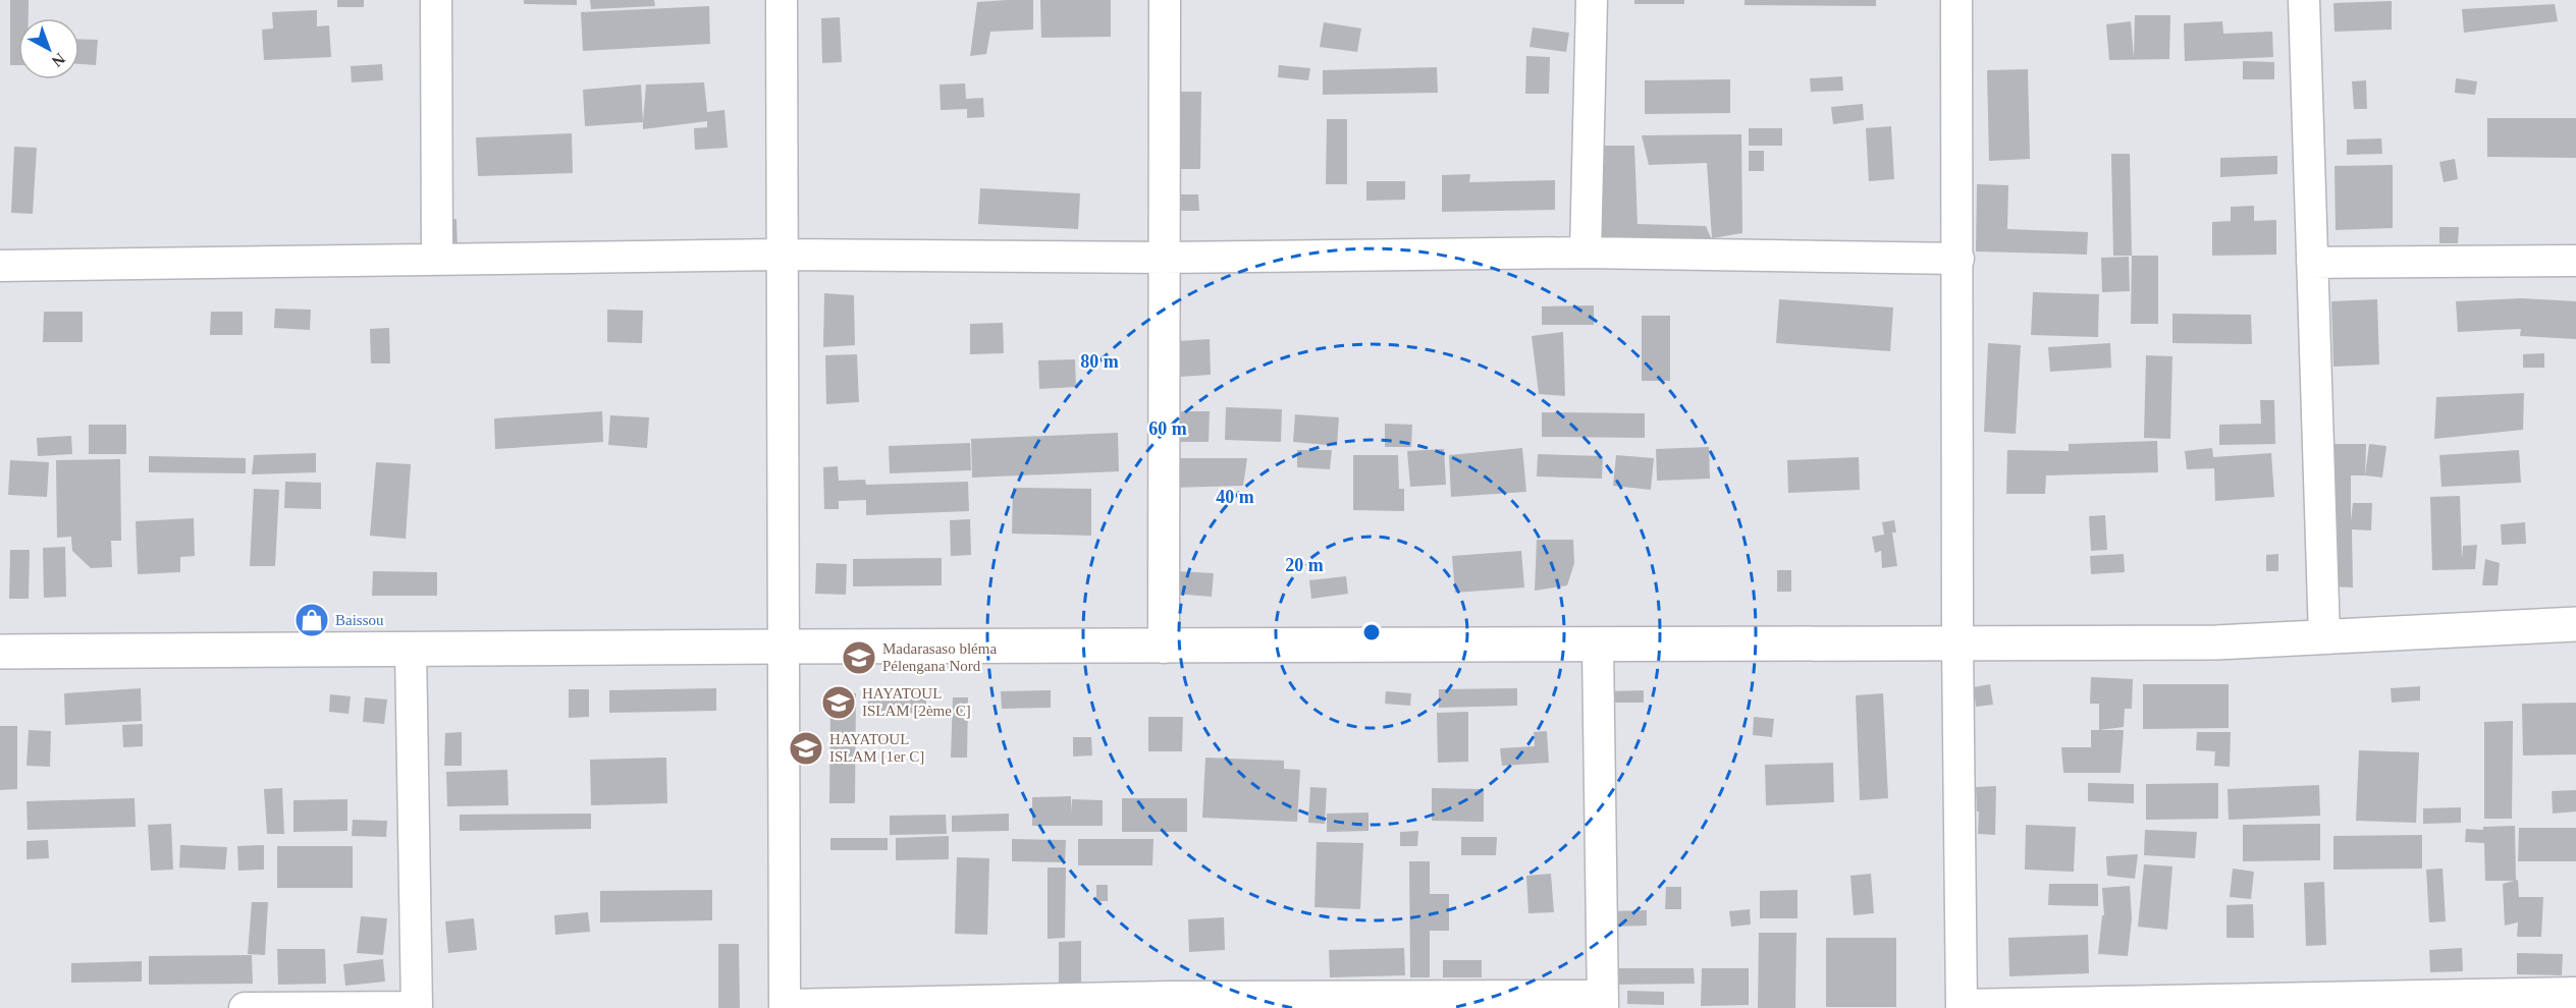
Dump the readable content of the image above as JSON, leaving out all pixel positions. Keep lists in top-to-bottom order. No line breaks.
{"places":{"shop":["Baissou"],"school or university":["Madarasaso bléma Pélengana Nord","HAYATOUL ISLAM [2ème C]","HAYATOUL ISLAM [1er C]"]},"north":"bottom right","rings":["80 m","60 m","40 m","20 m"]}
